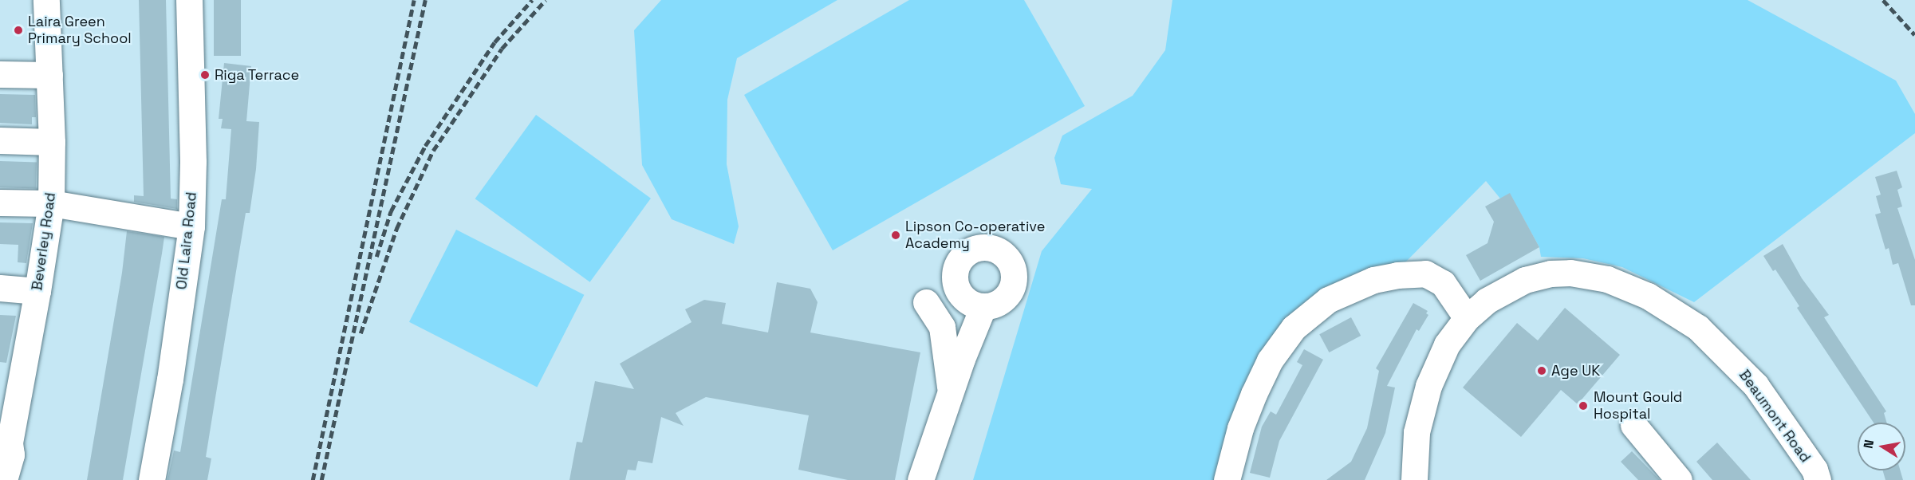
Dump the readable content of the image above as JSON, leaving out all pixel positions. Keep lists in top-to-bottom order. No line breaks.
{"streets":{"street":["Old Laira Road","Beverley Road","Beaumont Road"]},"places":["Laira Green Primary School","Riga Terrace","Lipson Co-operative Academy","Age UK","Mount Gould Hospital"],"north":"left"}
